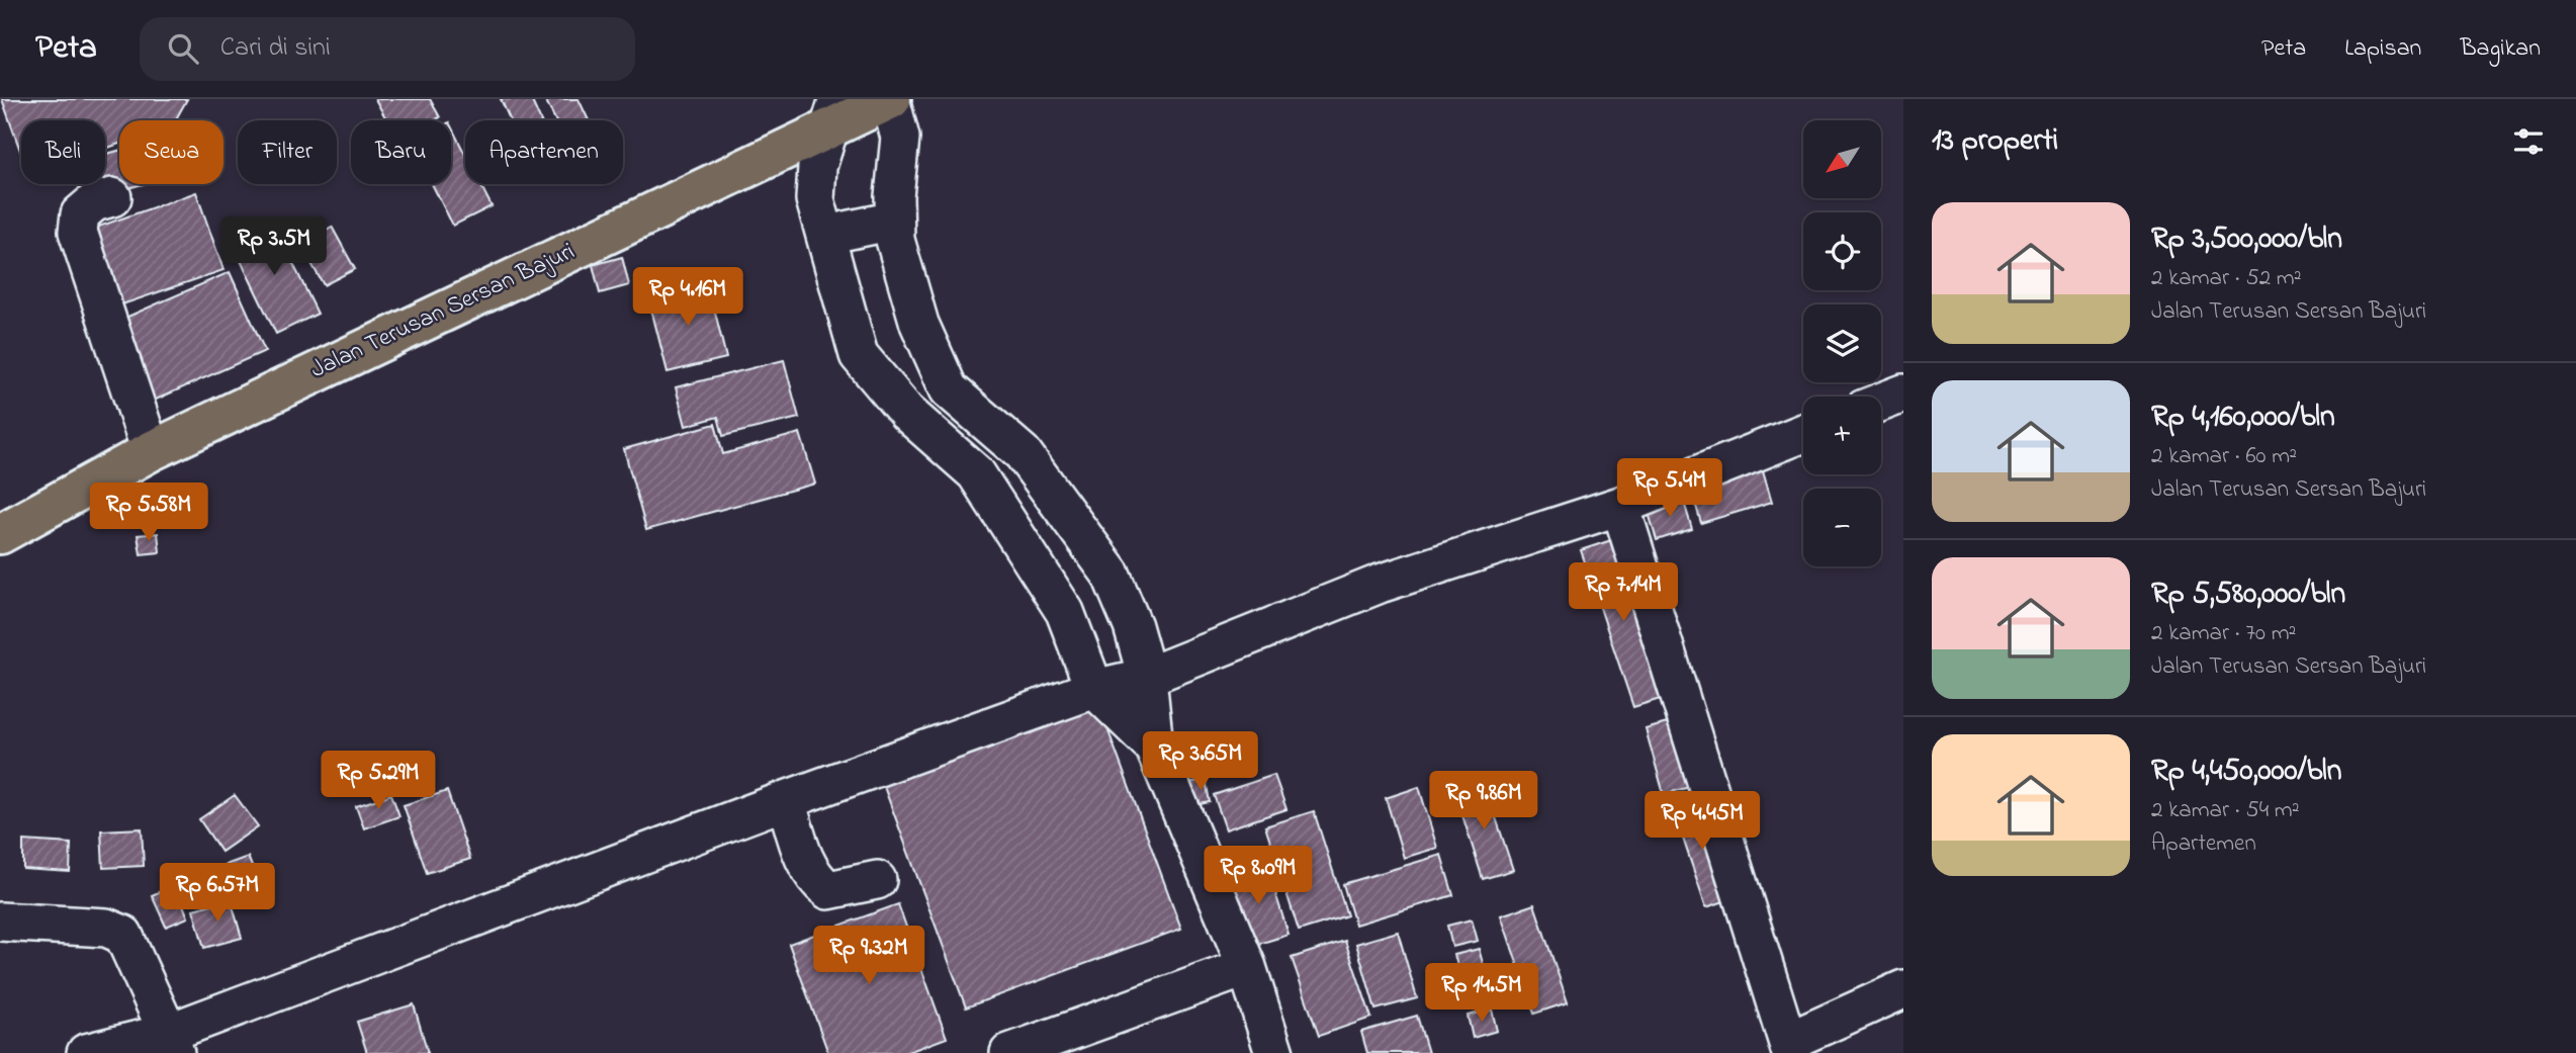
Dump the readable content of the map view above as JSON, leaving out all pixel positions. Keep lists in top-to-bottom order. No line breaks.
{"streets":{"main road":["Jalan Terusan Sersan Bajuri"]},"north":"bottom left","page":{"header":"Peta","search":"Cari di sini","nav":["Peta","Lapisan","Bagikan"],"heading":"13 properti","map_buttons":["+","−"],"chip":["Beli","Sewa","Filter","Baru","Apartemen"],"list":[{"name":"Rp 3,500,000/bln","note":"2 kamar · 52 m² · Jalan Terusan Sersan Bajuri"},{"name":"Rp 4,160,000/bln","note":"2 kamar · 60 m² · Jalan Terusan Sersan Bajuri"},{"name":"Rp 5,580,000/bln","note":"2 kamar · 70 m² · Jalan Terusan Sersan Bajuri"},{"name":"Rp 4,450,000/bln","note":"2 kamar · 54 m² · Apartemen"}],"price":["Rp 3.5M","Rp 4.16M","Rp 5.4M","Rp 5.58M","Rp 7.14M","Rp 3.65M","Rp 5.29M","Rp 9.86M","Rp 4.45M","Rp 8.09M","Rp 6.57M","Rp 9.32M","Rp 14.5M"]}}
